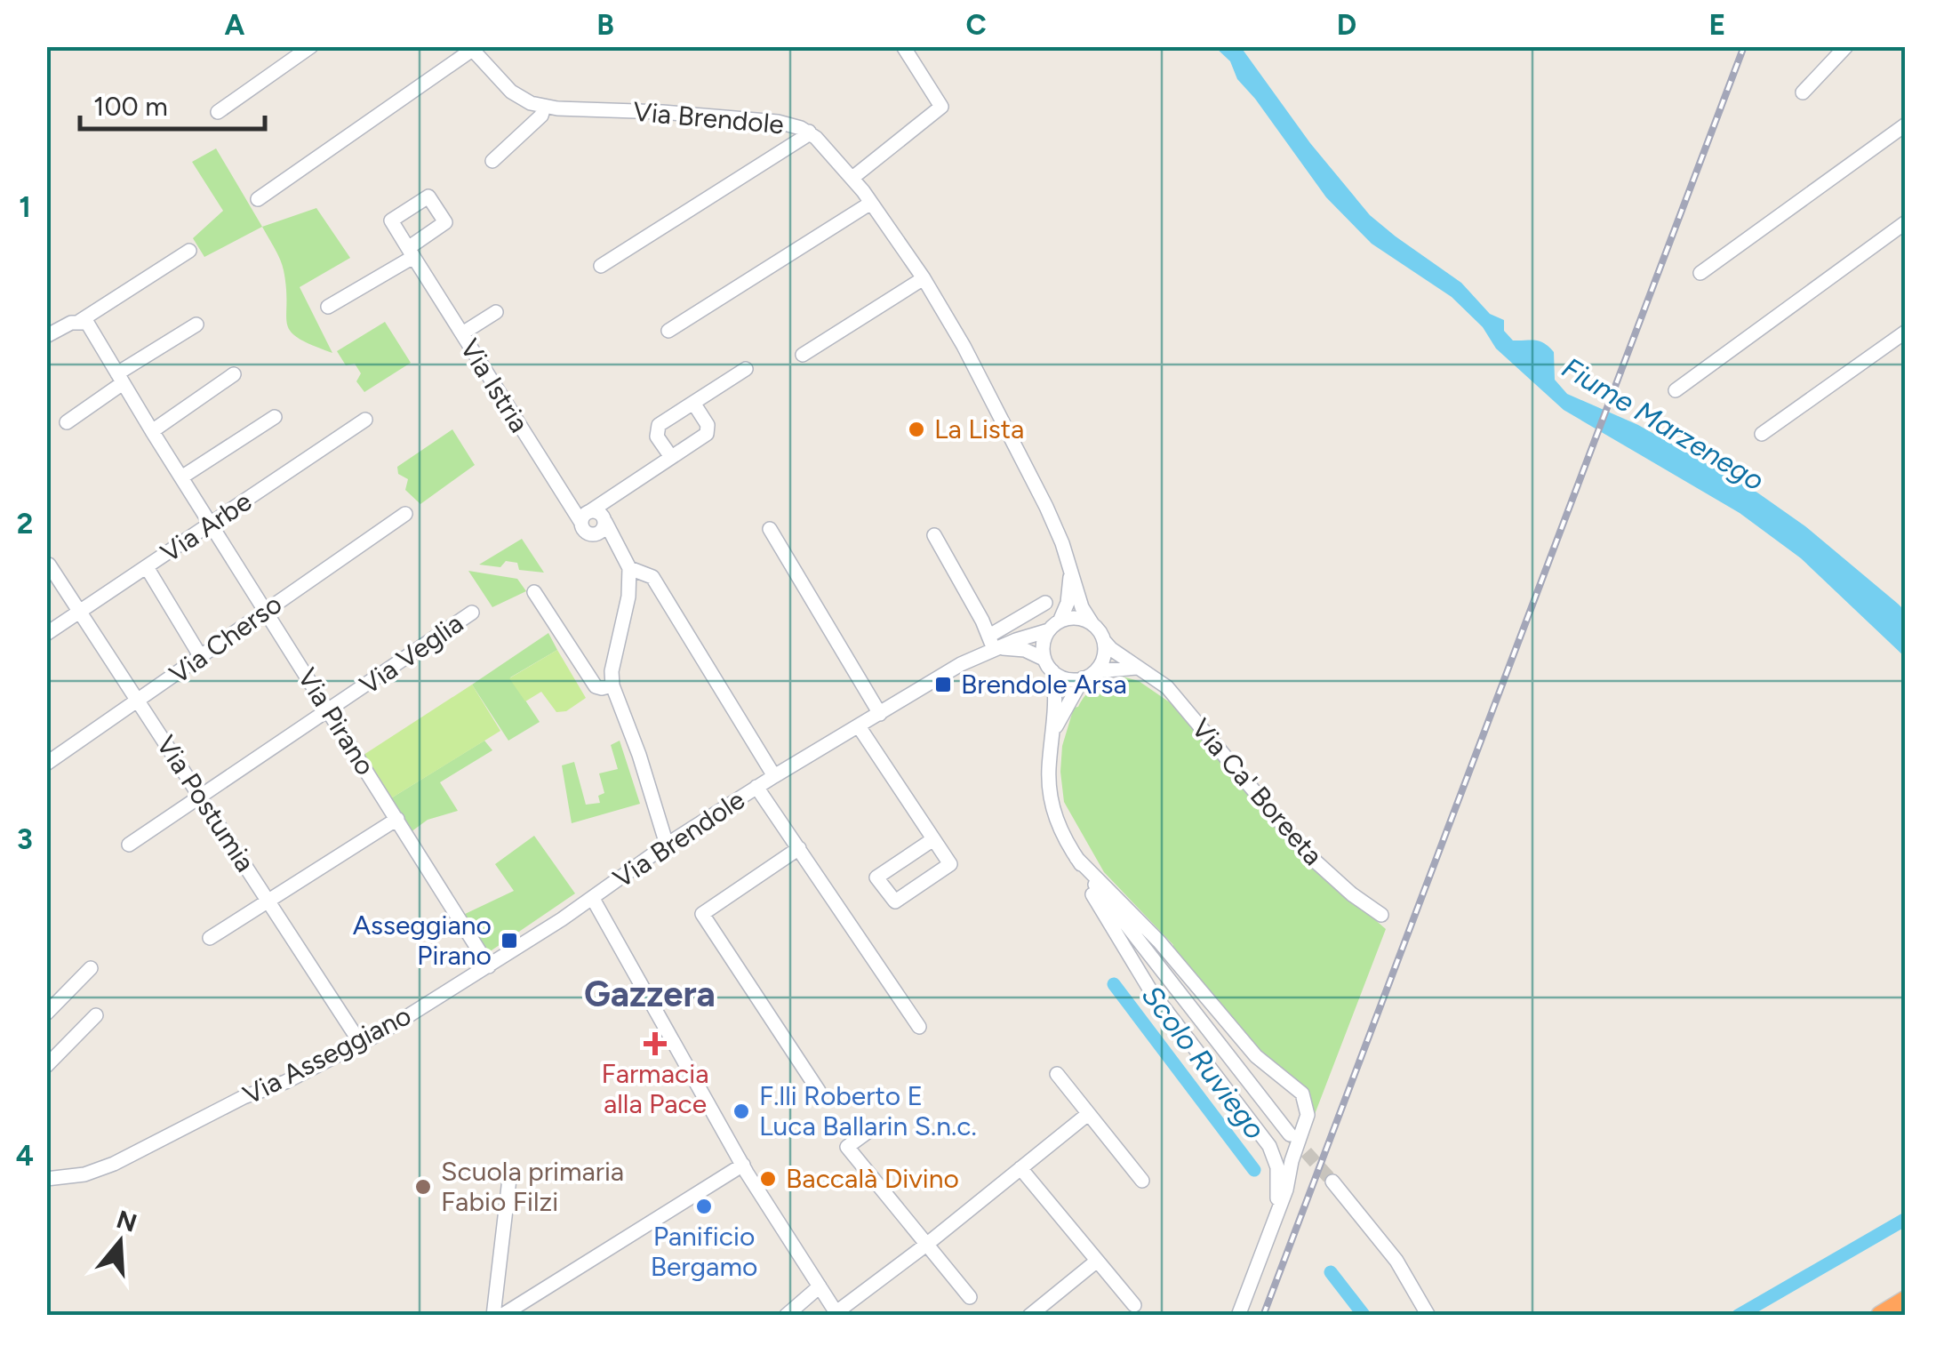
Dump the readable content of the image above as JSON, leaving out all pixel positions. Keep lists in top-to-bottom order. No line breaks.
{"streets":{"street":["Via Brendole","Via Istria","Via Arbe","Via Cherso","Via Veglia","Via Pirano","Via Ca' Boreeta","Via Postumia","Via Asseggiano"]},"crossings":[["Via Brendole","Via Ca' Boreeta"],["Via Brendole","Via Asseggiano"],["Via Arbe","Via Pirano"],["Via Arbe","Via Postumia"],["Via Cherso","Via Pirano"],["Via Cherso","Via Postumia"],["Via Veglia","Via Pirano"],["Via Veglia","Via Postumia"],["Via Pirano","Via Asseggiano"],["Via Postumia","Via Asseggiano"]],"districts":["Gazzera"],"water":["Fiume Marzenego","Scolo Ruviego"],"places":{"other":["La Lista","F.lli Roberto E Luca Ballarin S.n.c.","Baccalà Divino","Scuola primaria Fabio Filzi","Panificio Bergamo"],"transit":["Brendole Arsa","Asseggiano Pirano"],"health":["Farmacia alla Pace"]},"scale_bar":"100 m","north":"top","grid":{"columns":["A","B","C","D","E"],"rows":["1","2","3","4"]}}
